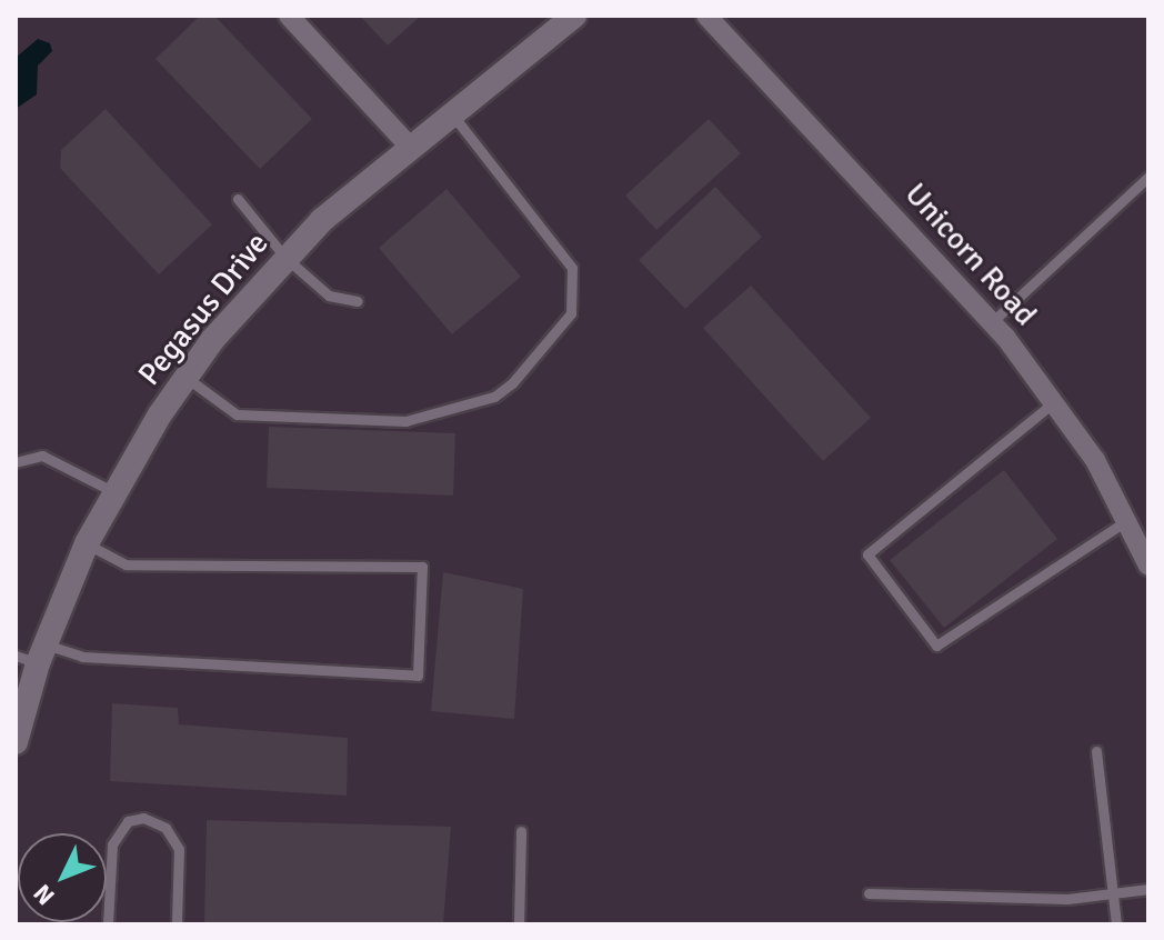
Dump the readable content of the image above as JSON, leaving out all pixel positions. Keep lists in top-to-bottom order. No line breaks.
{"streets":{"street":["Unicorn Road","Pegasus Drive"]},"north":"bottom left"}
